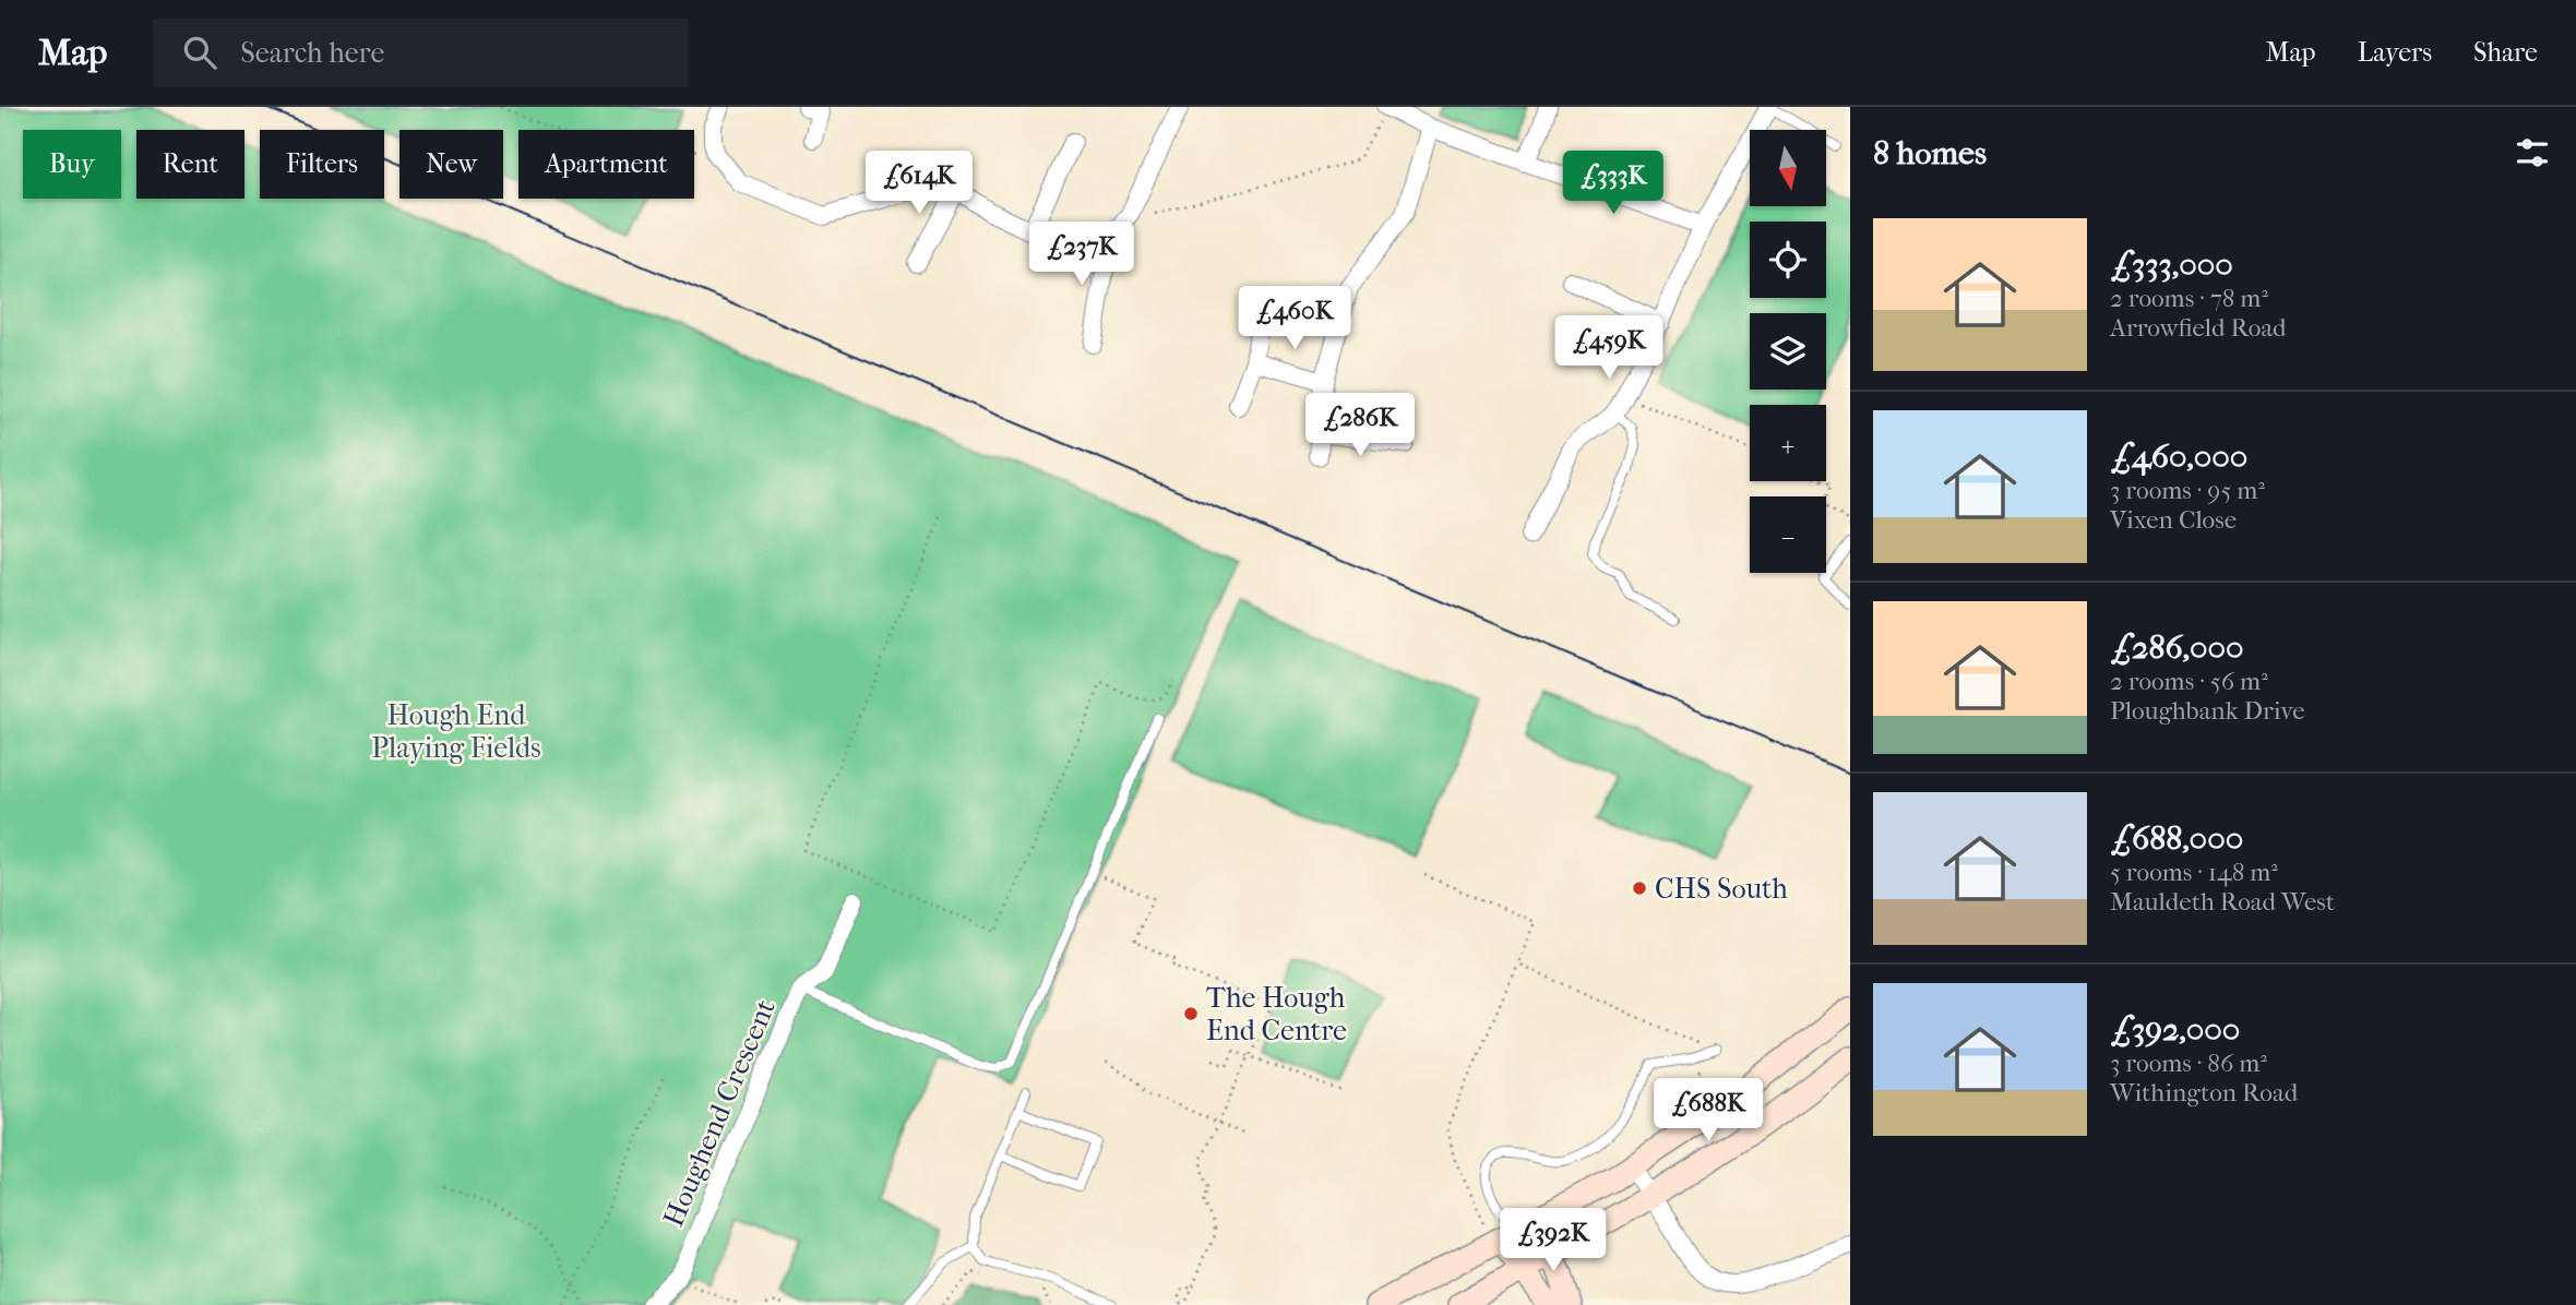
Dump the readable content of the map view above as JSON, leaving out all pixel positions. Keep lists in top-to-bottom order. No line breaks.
{"streets":{"street":["Houghend Crescent"]},"parks":["Hough End Playing Fields"],"places":["CHS South","The Hough End Centre"],"north":"bottom","page":{"header":"Map","search":"Search here","nav":["Map","Layers","Share"],"heading":"8 homes","map_buttons":["+","−"],"chip":["Buy","Rent","Filters","New","Apartment"],"price":["£614K","£333K","£237K","£460K","£459K","£286K","£688K","£392K"],"list":[{"name":"£333,000","note":"2 rooms · 78 m² · Arrowfield Road"},{"name":"£460,000","note":"3 rooms · 95 m² · Vixen Close"},{"name":"£286,000","note":"2 rooms · 56 m² · Ploughbank Drive"},{"name":"£688,000","note":"5 rooms · 148 m² · Mauldeth Road West"},{"name":"£392,000","note":"3 rooms · 86 m² · Withington Road"}]}}
